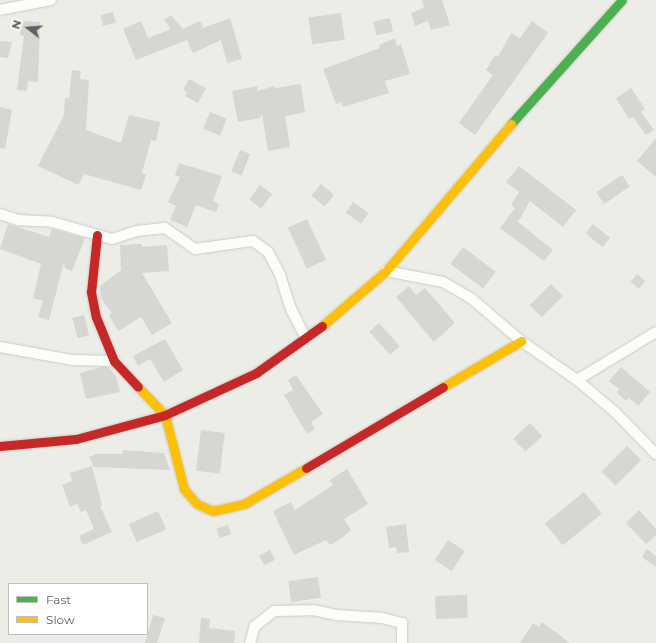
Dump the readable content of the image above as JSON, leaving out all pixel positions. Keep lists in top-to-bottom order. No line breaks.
{"legend":["Fast","Slow"],"north":"left"}
